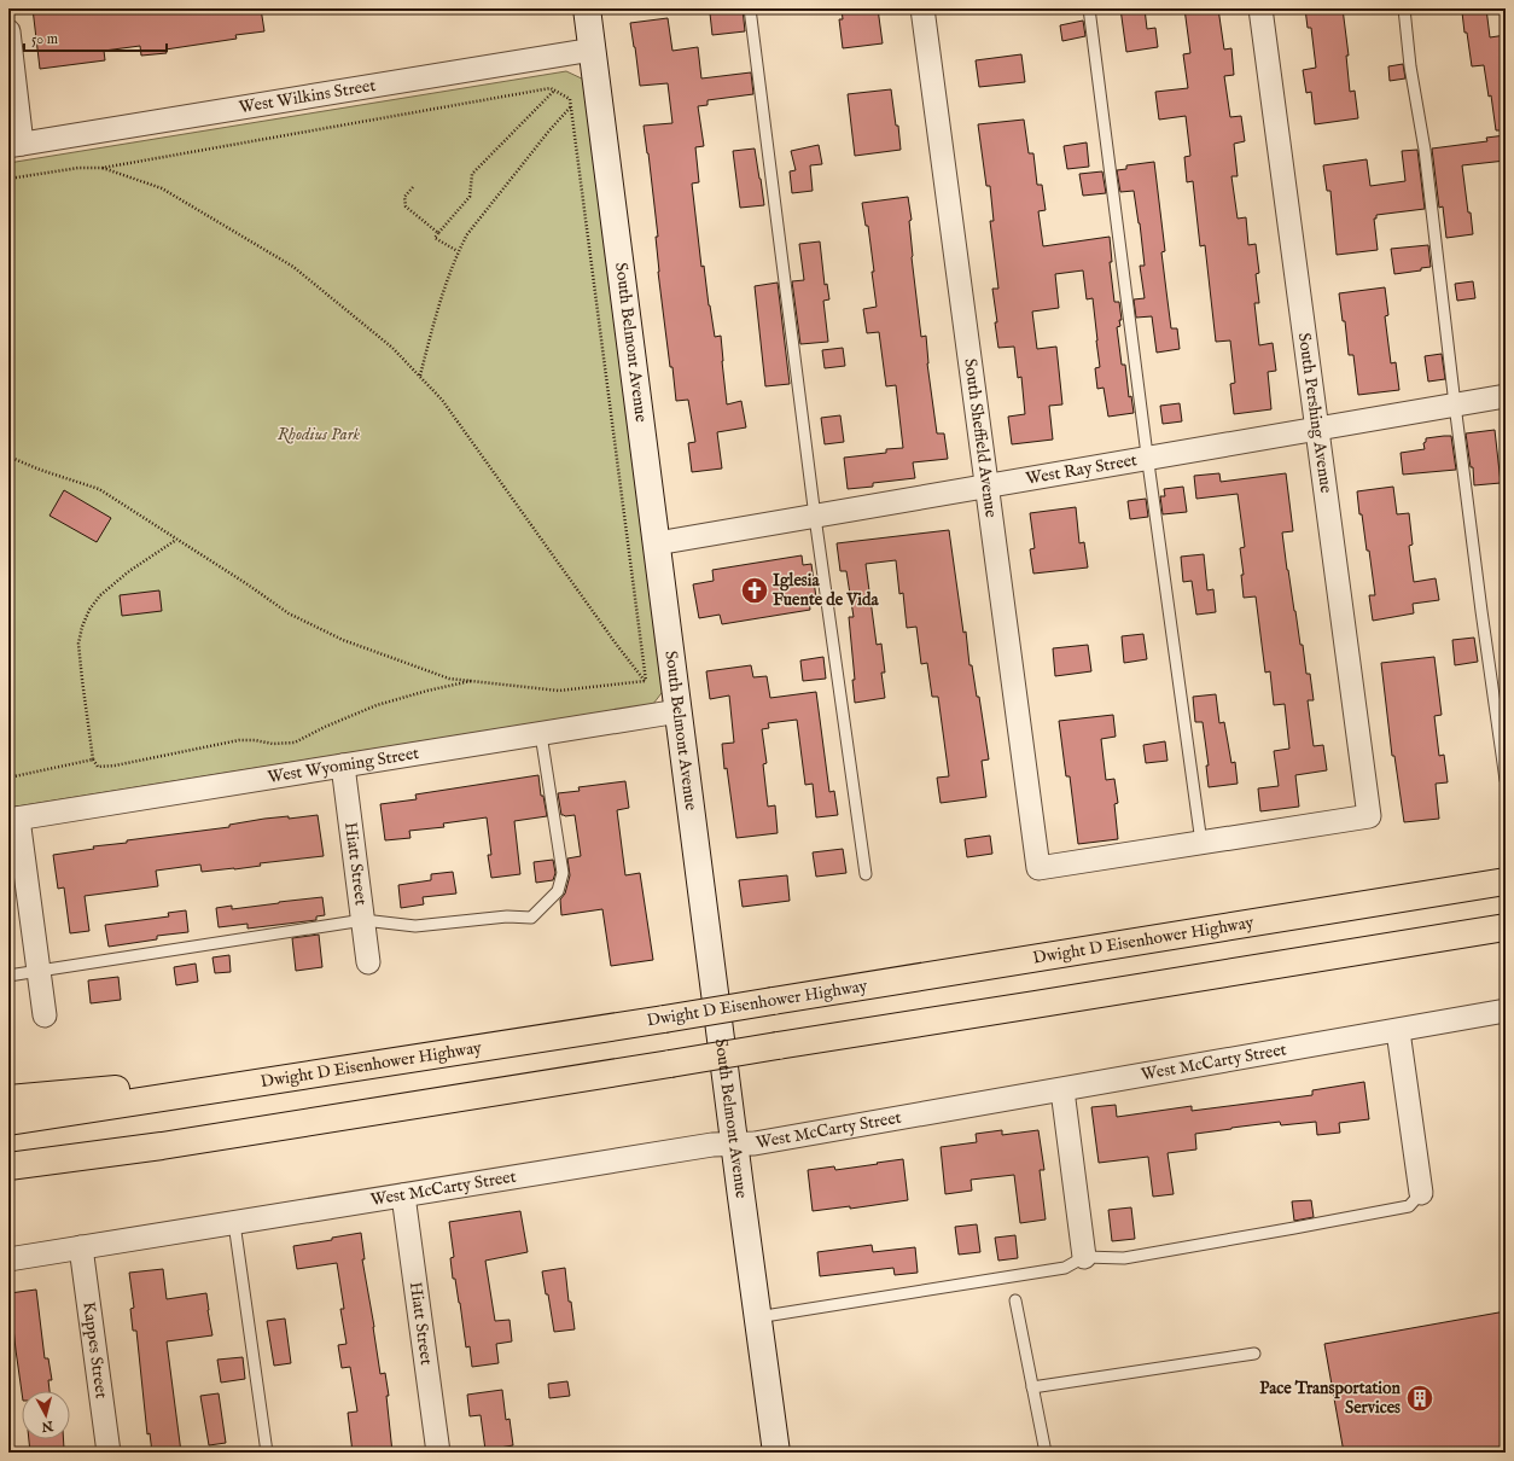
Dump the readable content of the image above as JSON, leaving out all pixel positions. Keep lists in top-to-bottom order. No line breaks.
{"streets":{"highway":["Dwight D Eisenhower Highway"],"main road":["South Belmont Avenue"],"street":["West Wilkins Street","South Pershing Avenue","South Sheffield Avenue","West Ray Street","West Wyoming Street","Hiatt Street","West McCarty Street","Kappes Street"]},"crossings":[["West Wilkins Street","South Belmont Avenue"],["South Belmont Avenue","West Ray Street"],["South Belmont Avenue","West Wyoming Street"],["South Belmont Avenue","West McCarty Street"],["South Pershing Avenue","South Sheffield Avenue"],["South Pershing Avenue","West Ray Street"],["South Sheffield Avenue","West Ray Street"],["West Wyoming Street","Hiatt Street"],["Hiatt Street","West McCarty Street"],["West McCarty Street","Kappes Street"]],"parks":["Rhodius Park"],"places":{"church":["Iglesia Fuente de Vida"],"building":["Pace Transportation Services"]},"scale_bar":"50 m","north":"bottom"}
